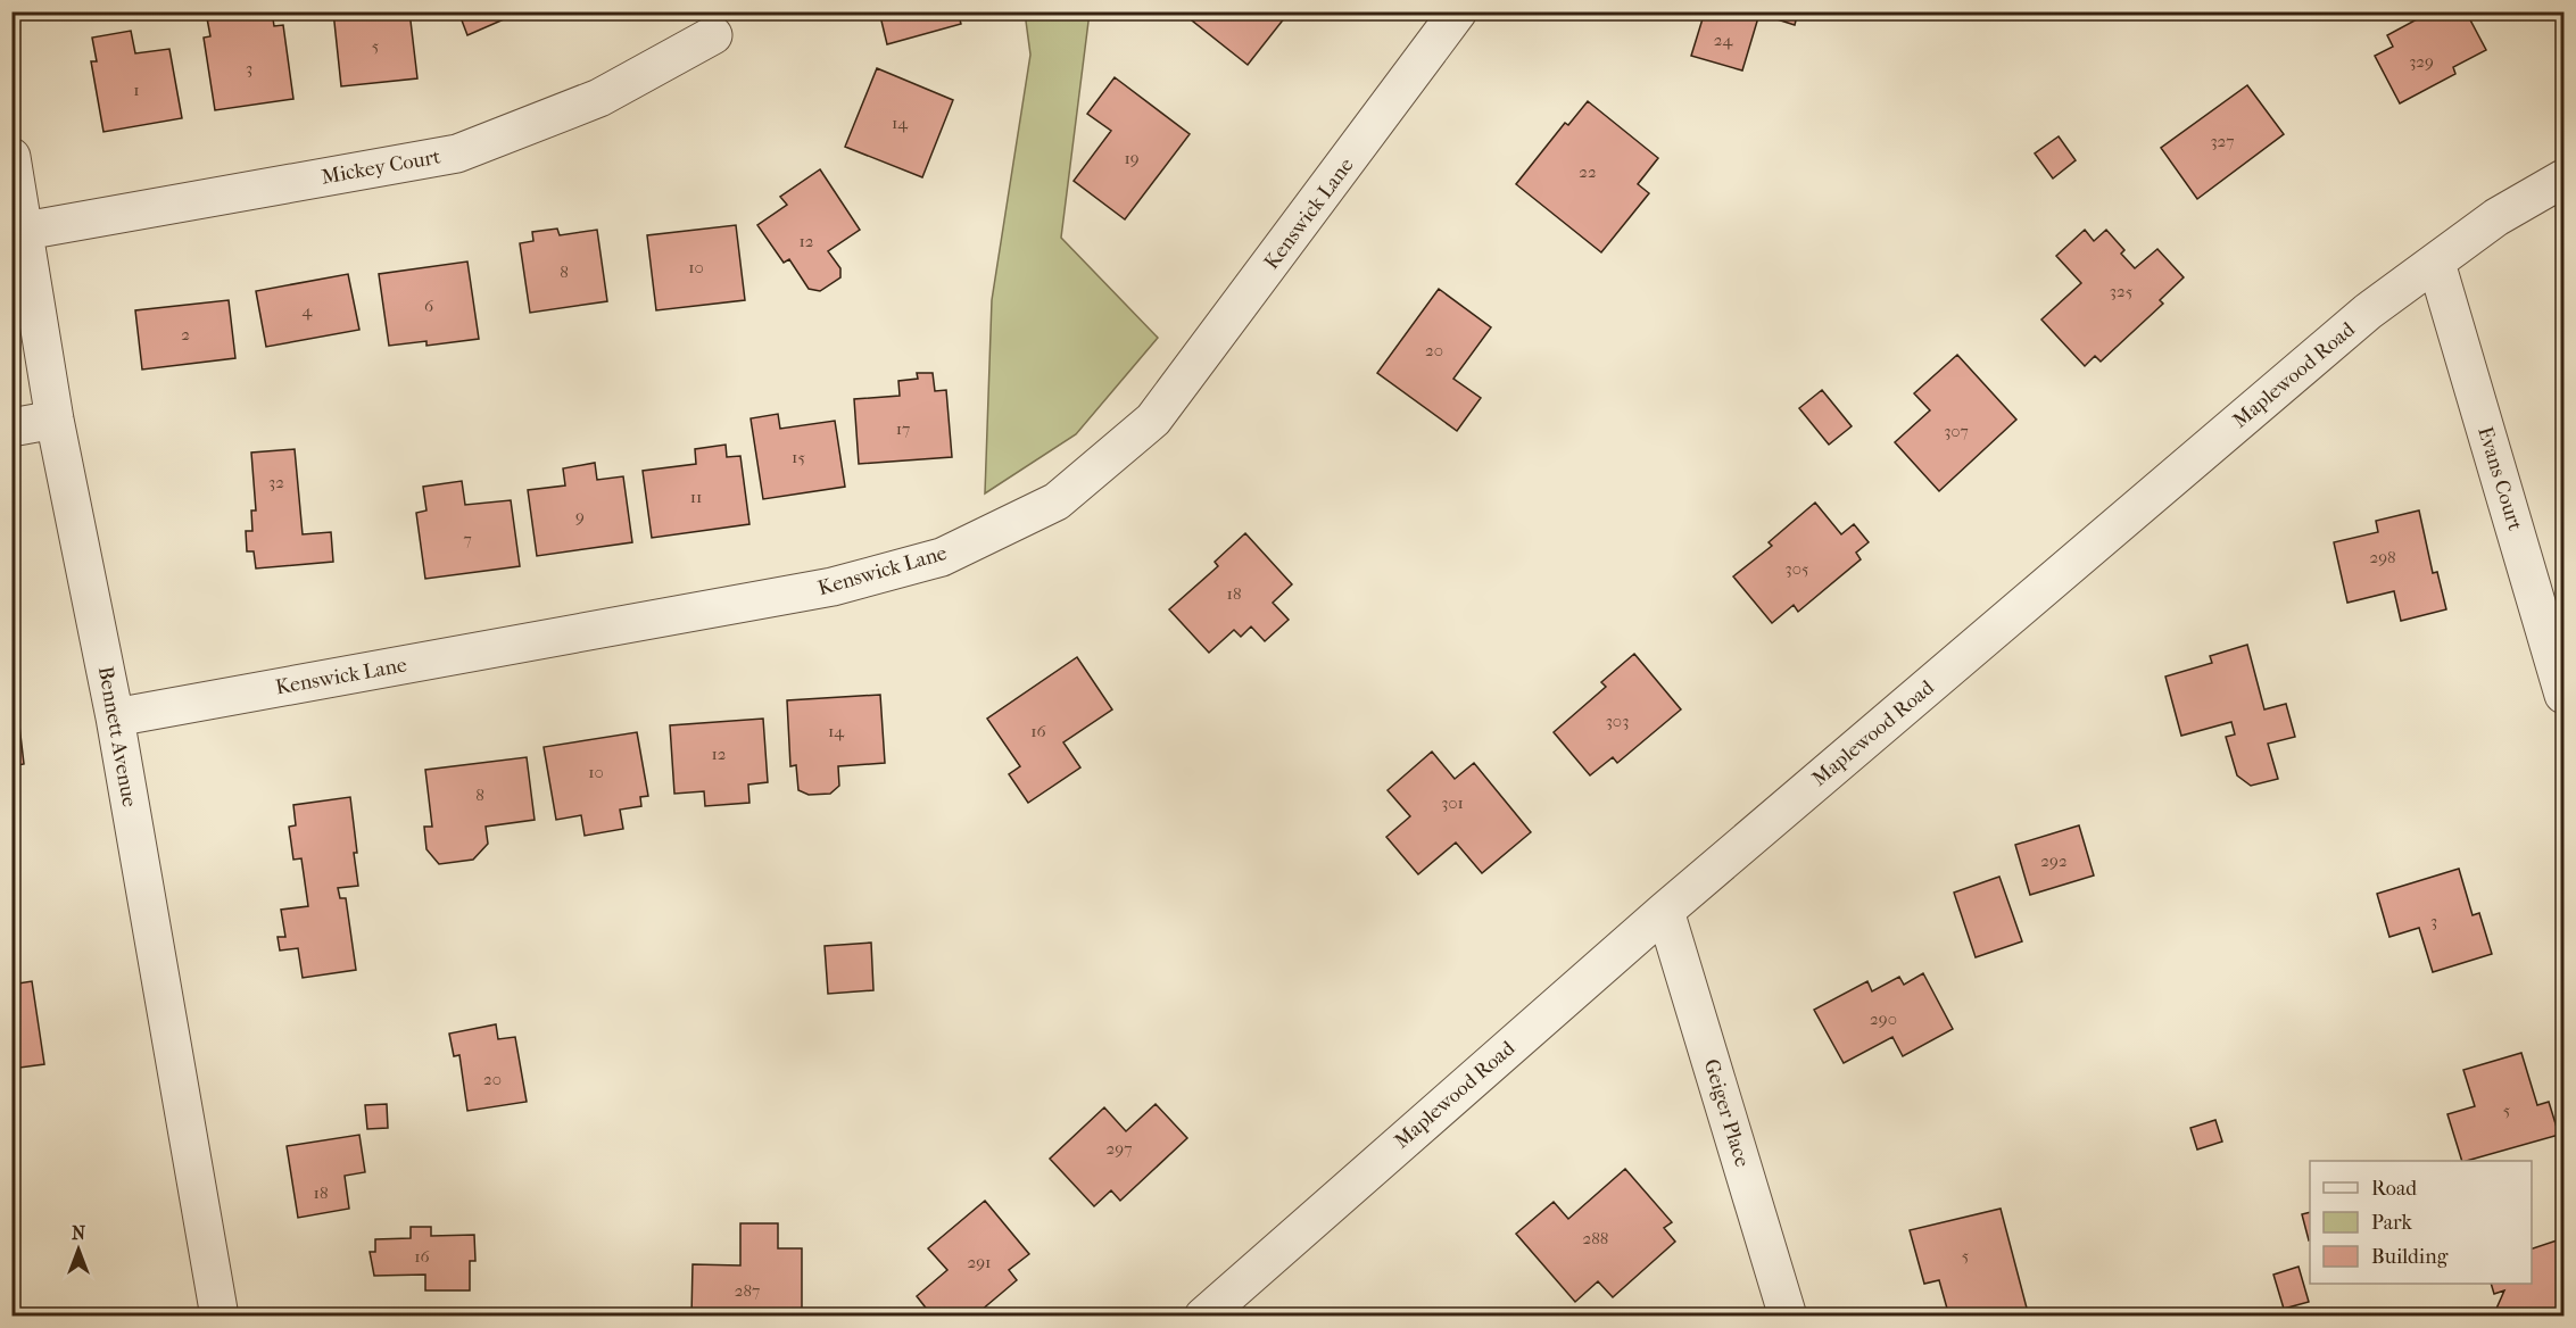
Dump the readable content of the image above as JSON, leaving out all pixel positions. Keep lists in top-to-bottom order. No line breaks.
{"streets":{"street":["Mickey Court","Kenswick Lane","Maplewood Road","Evans Court","Bennett Avenue","Geiger Place"]},"crossings":[["Mickey Court","Bennett Avenue"],["Kenswick Lane","Bennett Avenue"],["Maplewood Road","Evans Court"],["Maplewood Road","Geiger Place"]],"house_numbers":["24","5","329","3","1","14","327","19","22","12","10","8","325","6","4","2","20","17","307","15","32","11","9","7","298","305","18","303","14","16","12","10","8","301","292","3","290","20","5","297","18","288","5","16","291","287"],"legend":["Road","Park","Building"],"north":"top"}
